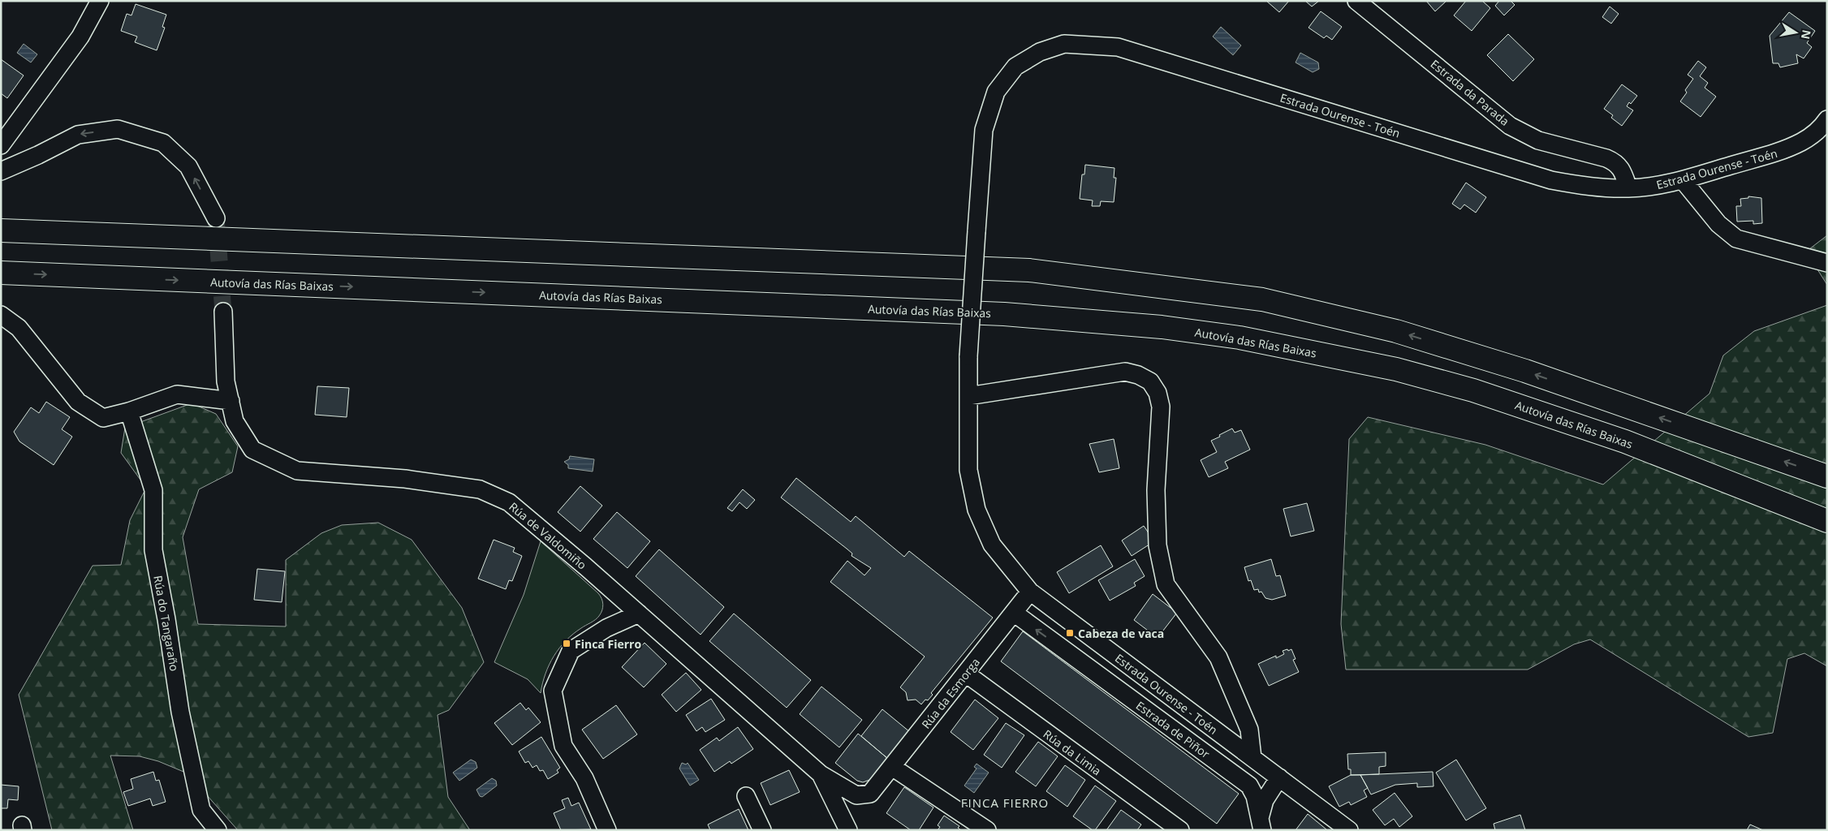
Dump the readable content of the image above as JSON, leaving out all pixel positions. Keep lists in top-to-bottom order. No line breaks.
{"streets":{"highway":["Autovía das Rías Baixas"],"street":["Estrada da Parada","Estrada Ourense - Toén","Rúa de Valdomiño","Rúa do Tangaraño","Rúa da Esmorga","Estrada de Piñor","Rúa da Limia"]},"crossings":[["Estrada da Parada","Estrada Ourense - Toén"],["Estrada Ourense - Toén","Rúa da Esmorga"],["Rúa de Valdomiño","Rúa da Esmorga"],["Rúa da Esmorga","Estrada de Piñor"],["Rúa da Esmorga","Rúa da Limia"]],"districts":["FINCA FIERRO"],"places":{"transit":["Cabeza de vaca","Finca Fierro"]},"north":"right"}
